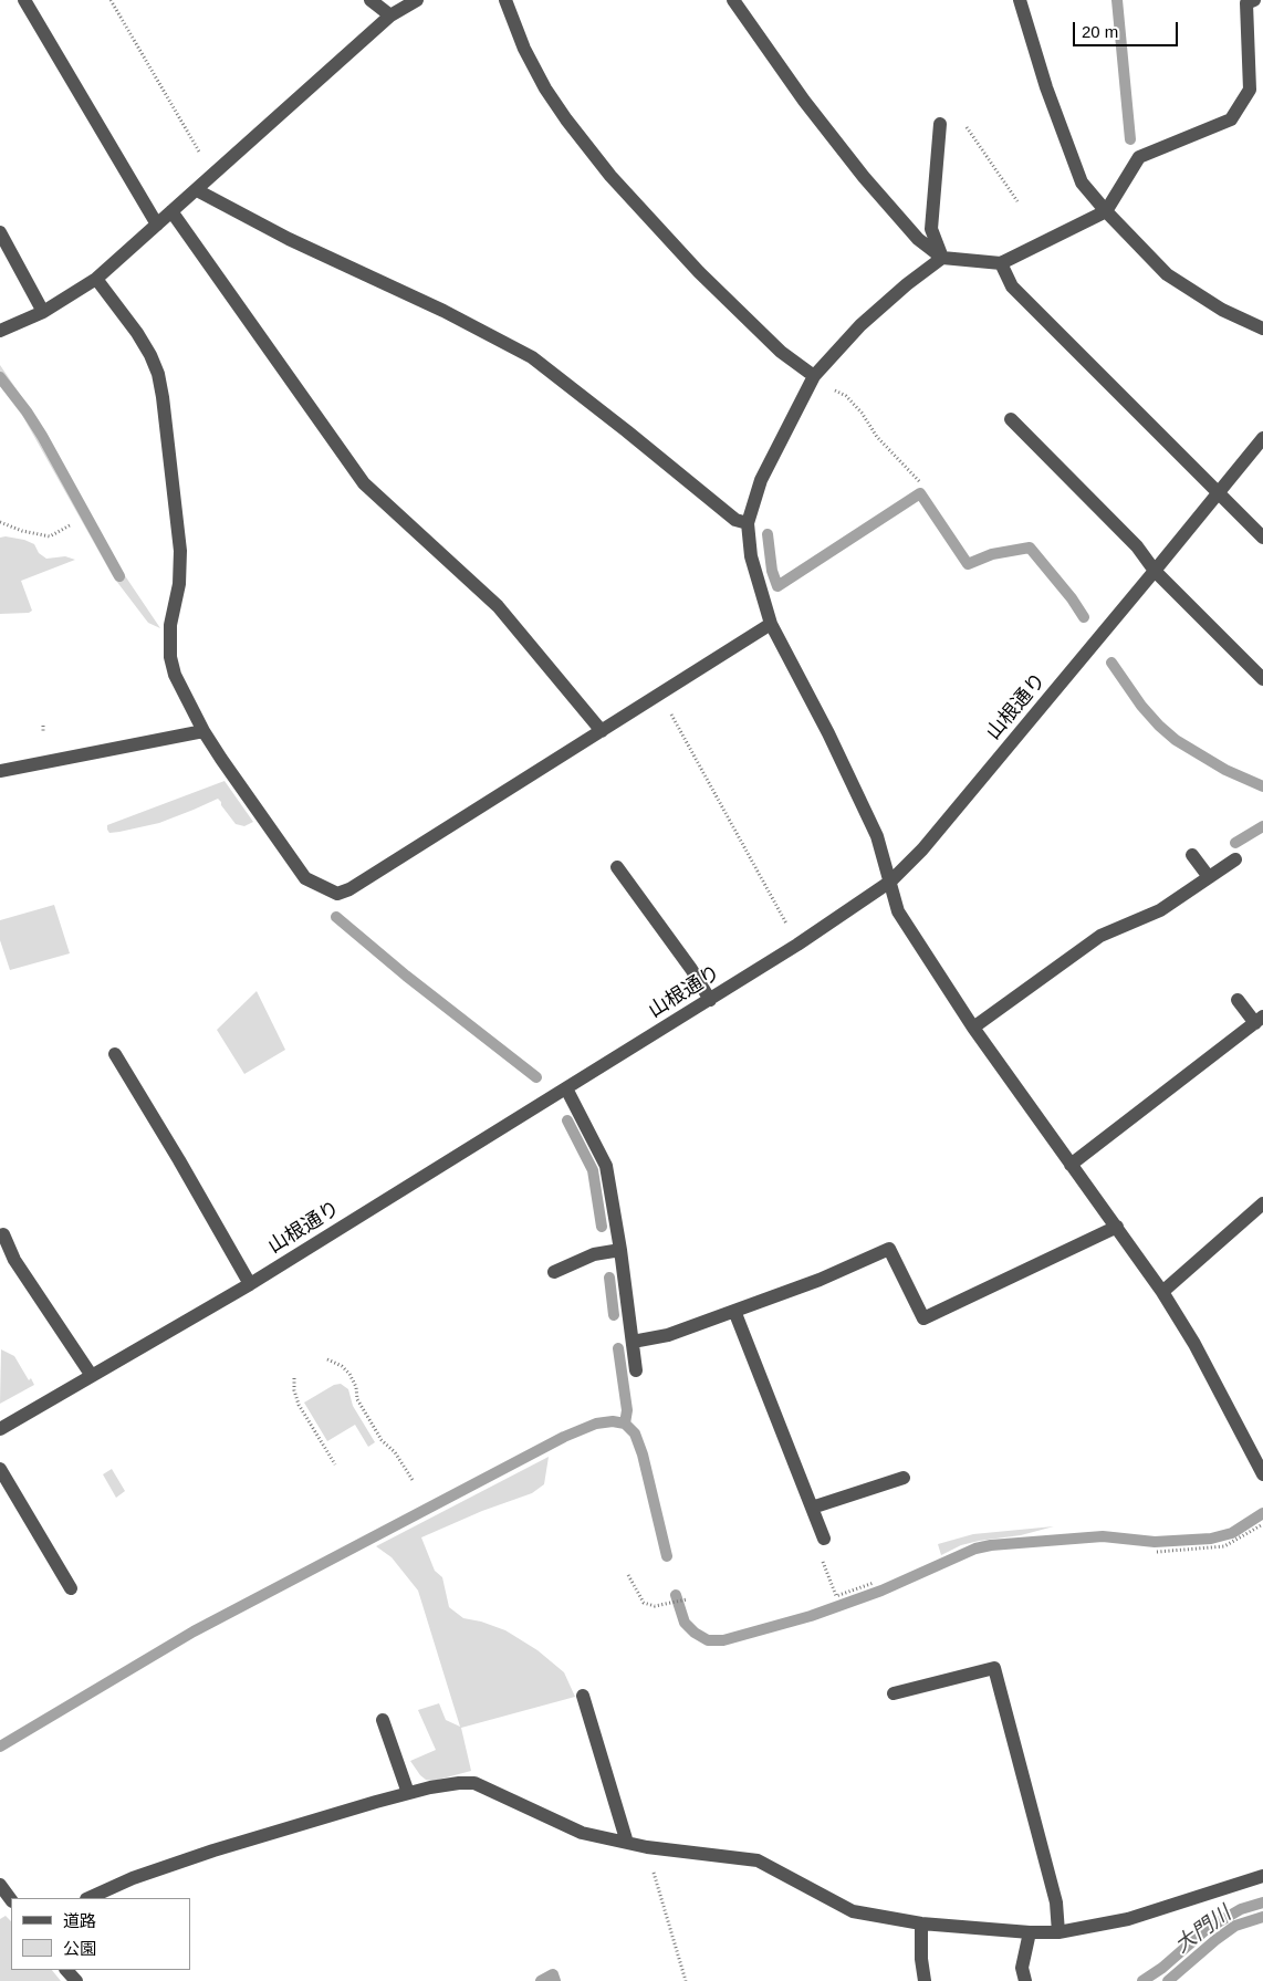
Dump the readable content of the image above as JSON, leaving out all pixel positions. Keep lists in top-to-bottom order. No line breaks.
{"streets":{"street":["山根通り"]},"water":["大門川"],"legend":["道路","公園"],"scale_bar":"20 m"}
